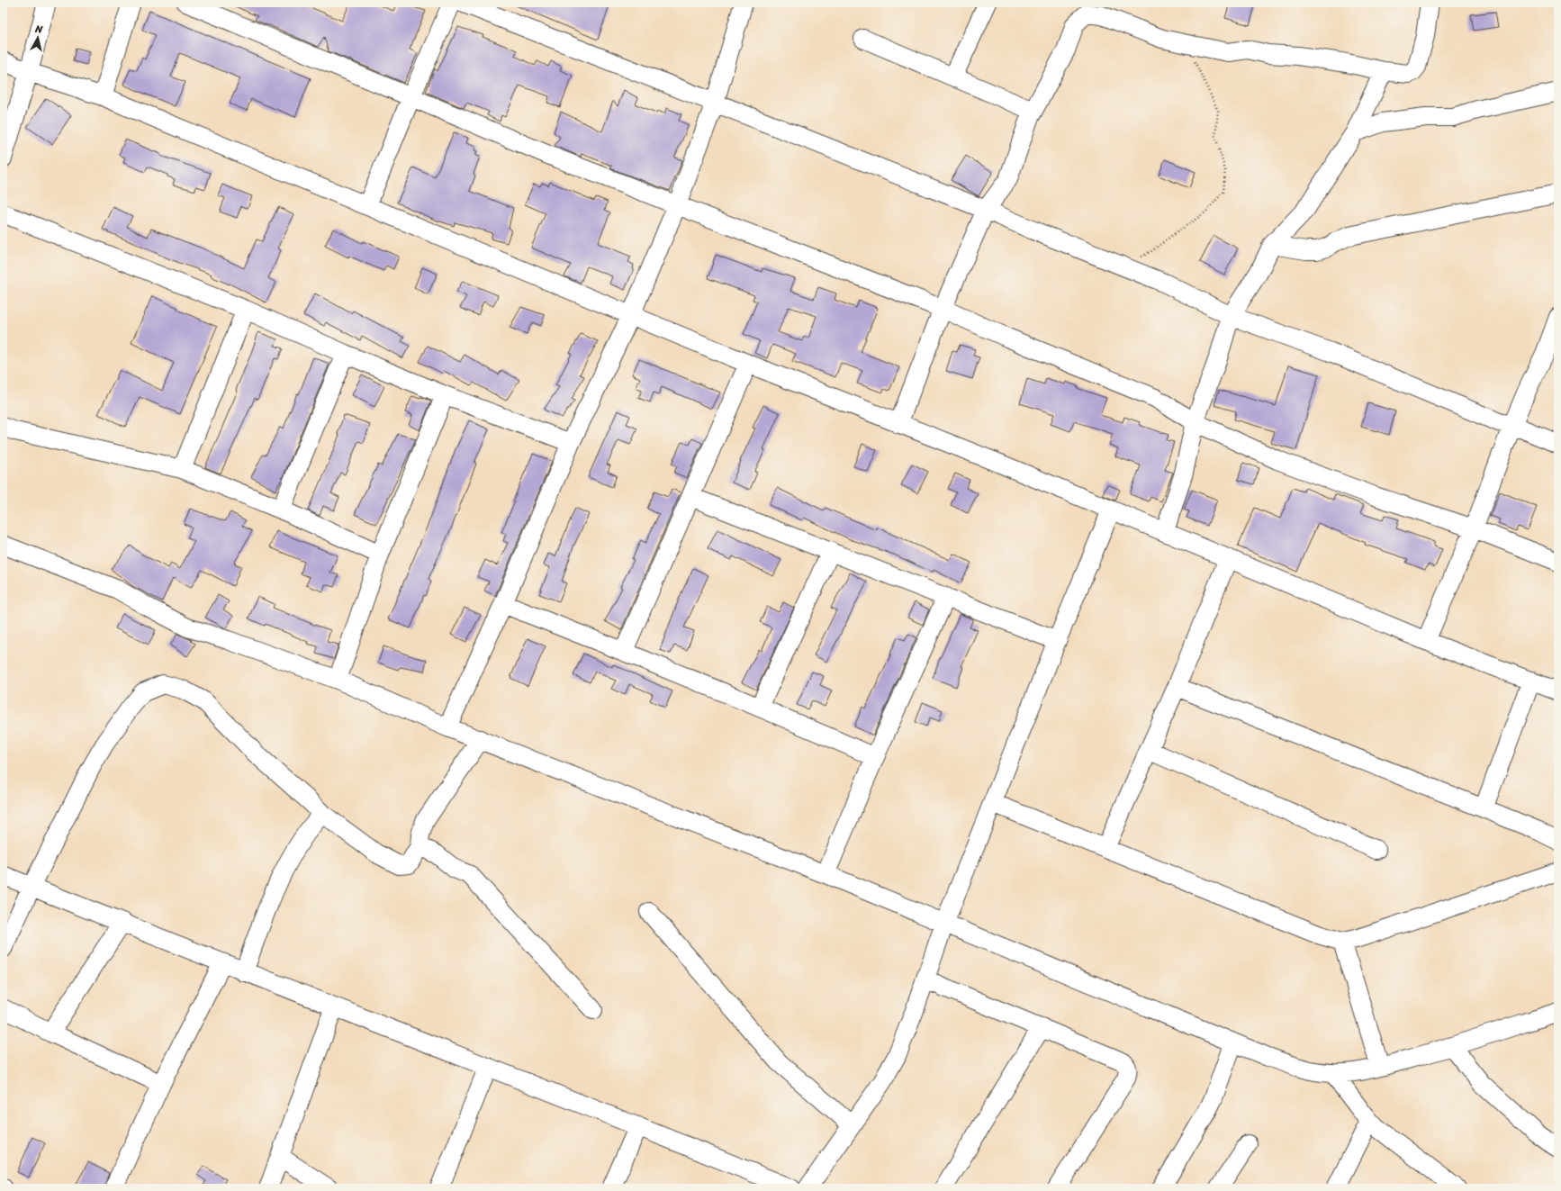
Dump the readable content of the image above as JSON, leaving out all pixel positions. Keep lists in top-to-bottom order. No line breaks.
{"north":"top"}
